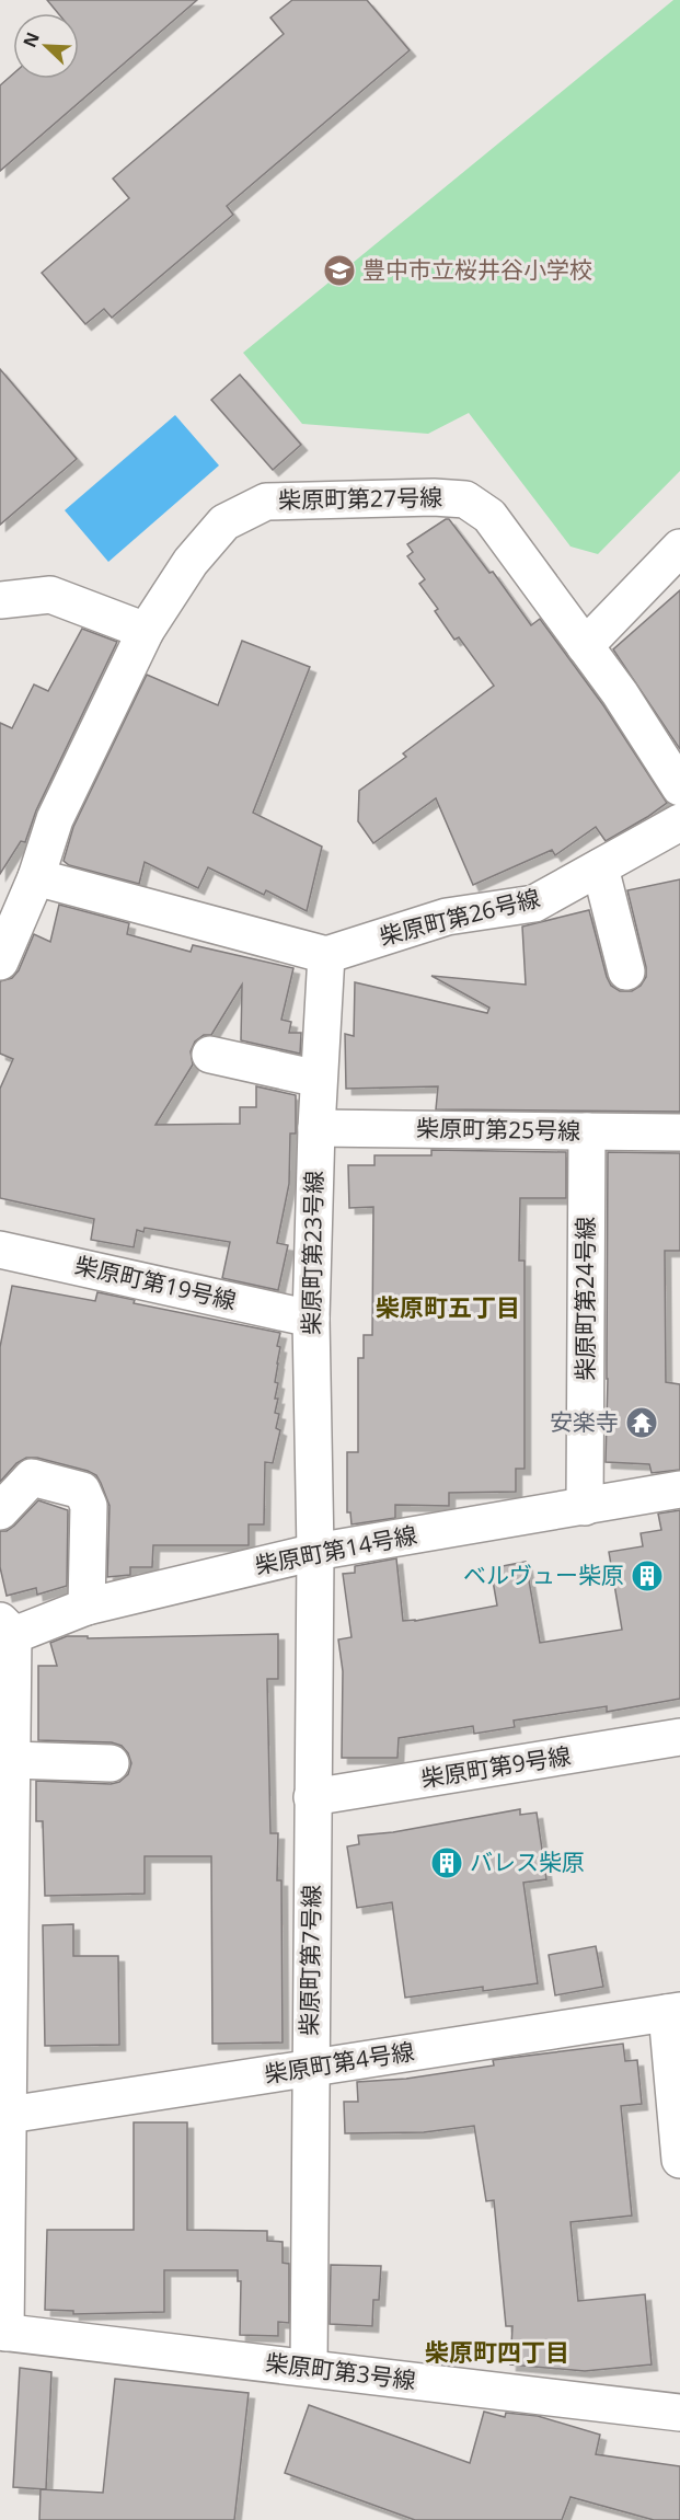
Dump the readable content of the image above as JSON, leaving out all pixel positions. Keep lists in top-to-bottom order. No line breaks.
{"streets":{"street":["柴原町第27号線","柴原町第26号線","柴原町第25号線","柴原町第23号線","柴原町第19号線","柴原町第24号線","柴原町第14号線","柴原町第9号線","柴原町第7号線","柴原町第4号線","柴原町第3号線"]},"crossings":[["柴原町第26号線","柴原町第23号線"],["柴原町第25号線","柴原町第23号線"],["柴原町第25号線","柴原町第24号線"],["柴原町第23号線","柴原町第19号線"],["柴原町第23号線","柴原町第14号線"],["柴原町第23号線","柴原町第7号線"],["柴原町第24号線","柴原町第14号線"],["柴原町第14号線","柴原町第7号線"],["柴原町第9号線","柴原町第7号線"],["柴原町第7号線","柴原町第4号線"],["柴原町第7号線","柴原町第3号線"]],"districts":["柴原町五丁目","柴原町四丁目"],"places":{"school or university":["豊中市立桜井谷小学校"],"temple":["安楽寺"],"building":["ベルヴュー柴原","バレス柴原"]},"north":"top left"}
